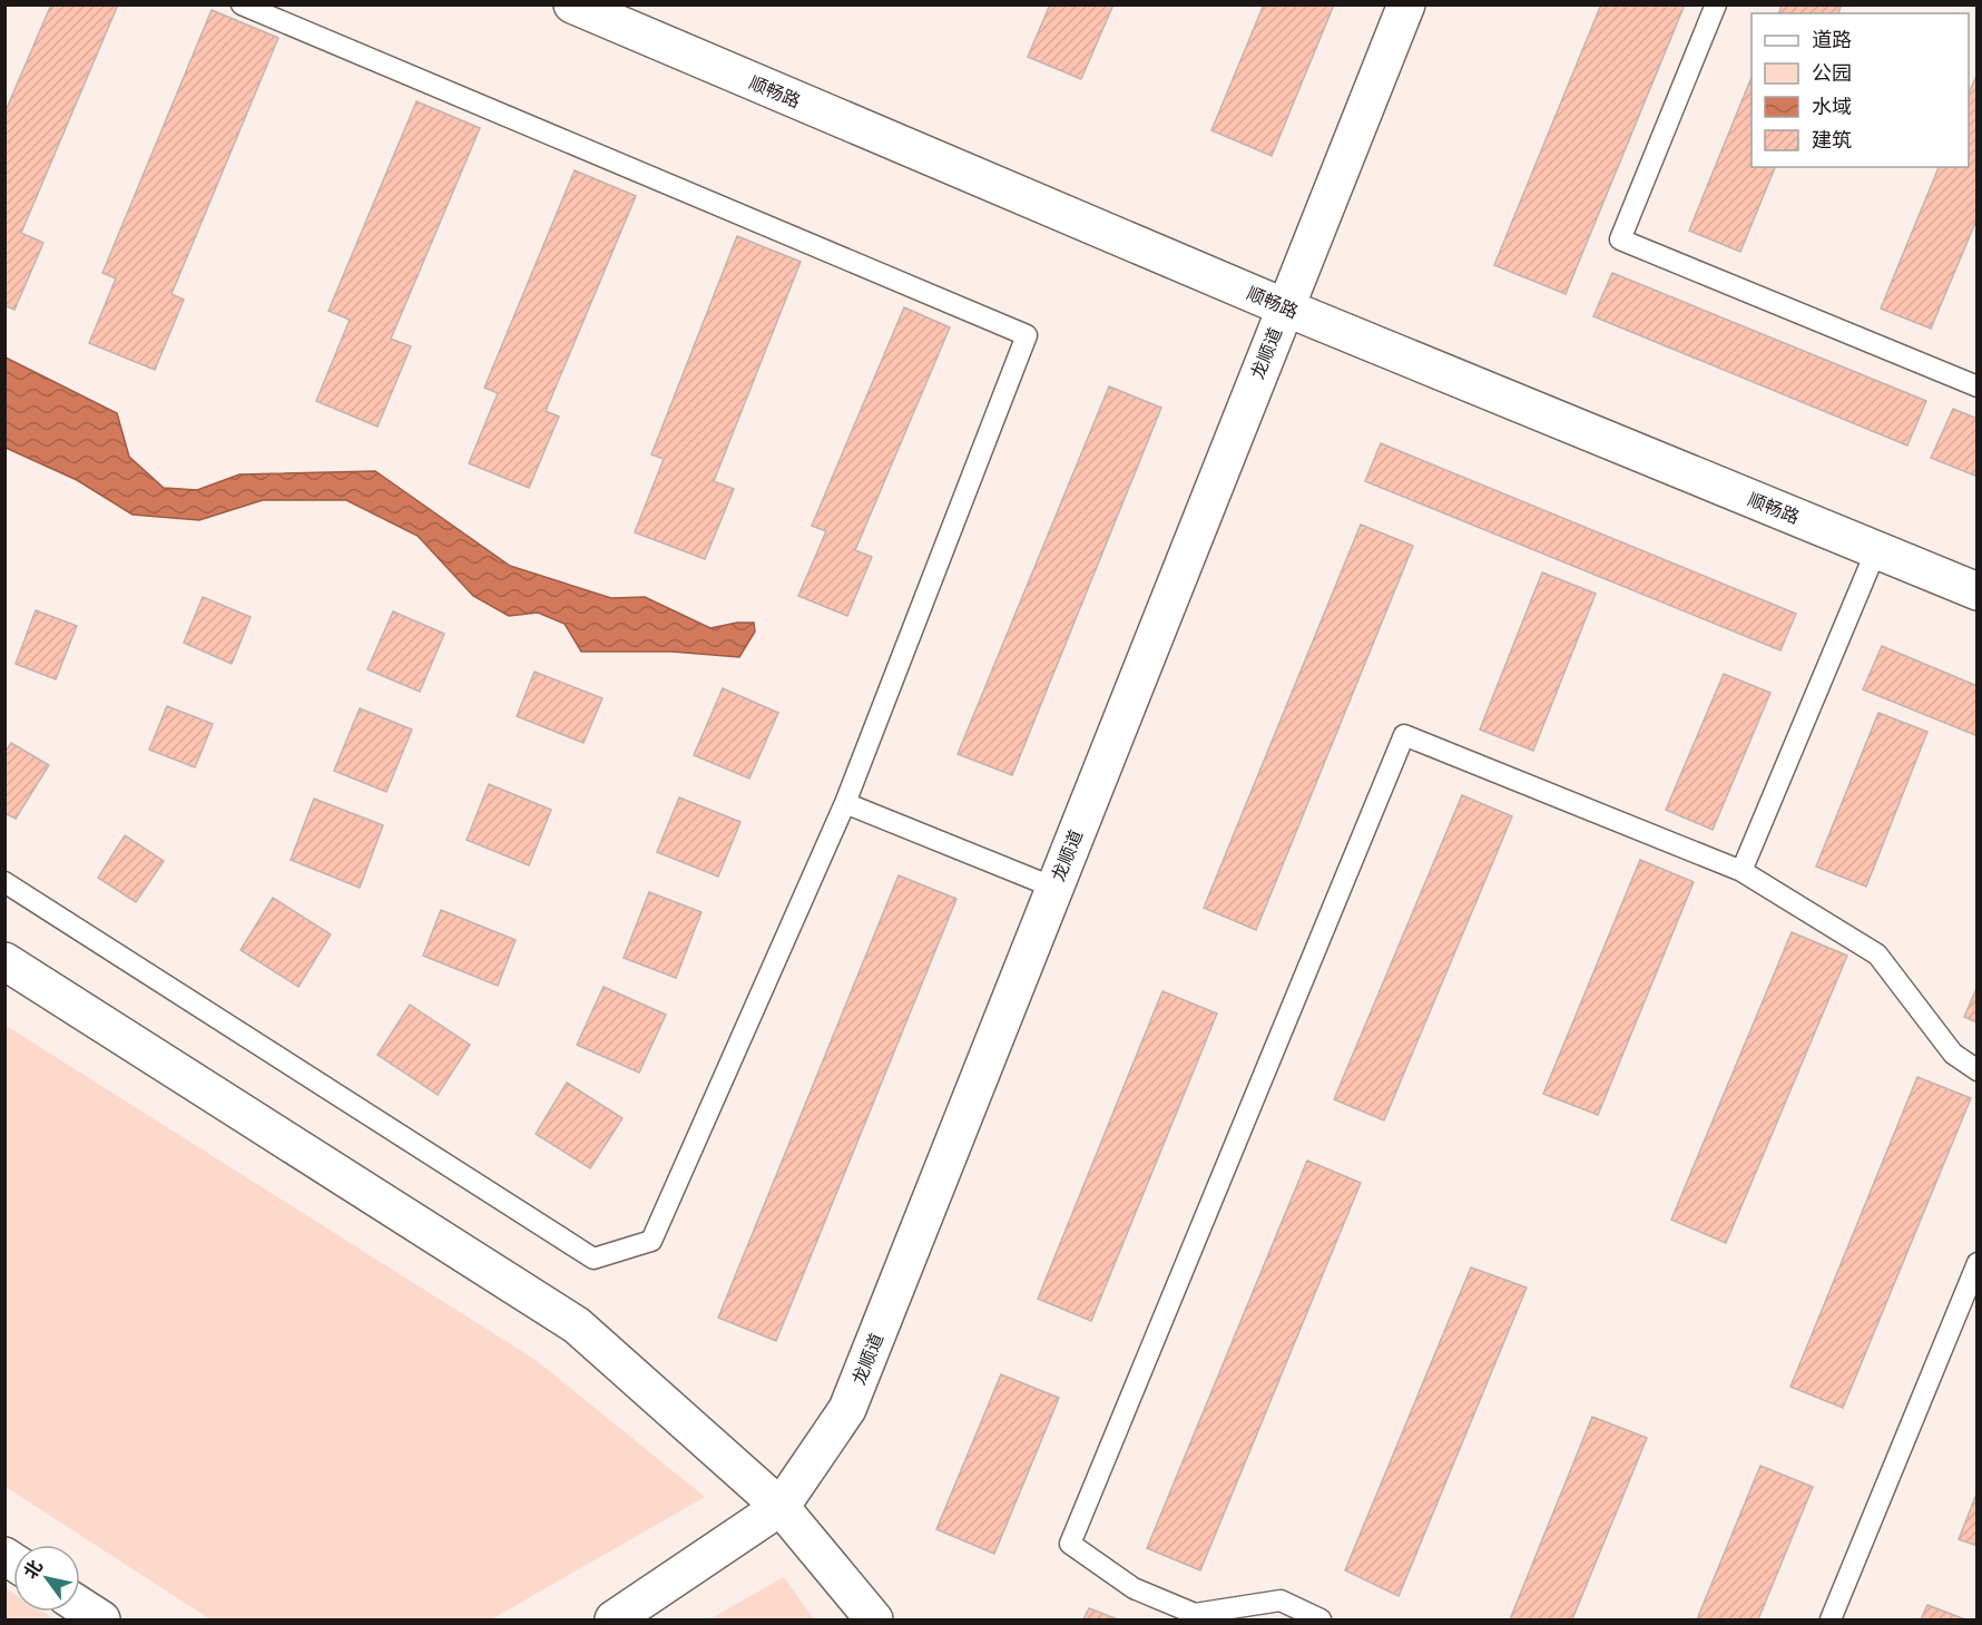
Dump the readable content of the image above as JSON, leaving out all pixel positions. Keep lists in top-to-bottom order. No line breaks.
{"streets":{"street":["顺畅路","龙顺道"]},"crossings":[["顺畅路","龙顺道"]],"legend":["道路","公园","水域","建筑"],"north":"top left"}
